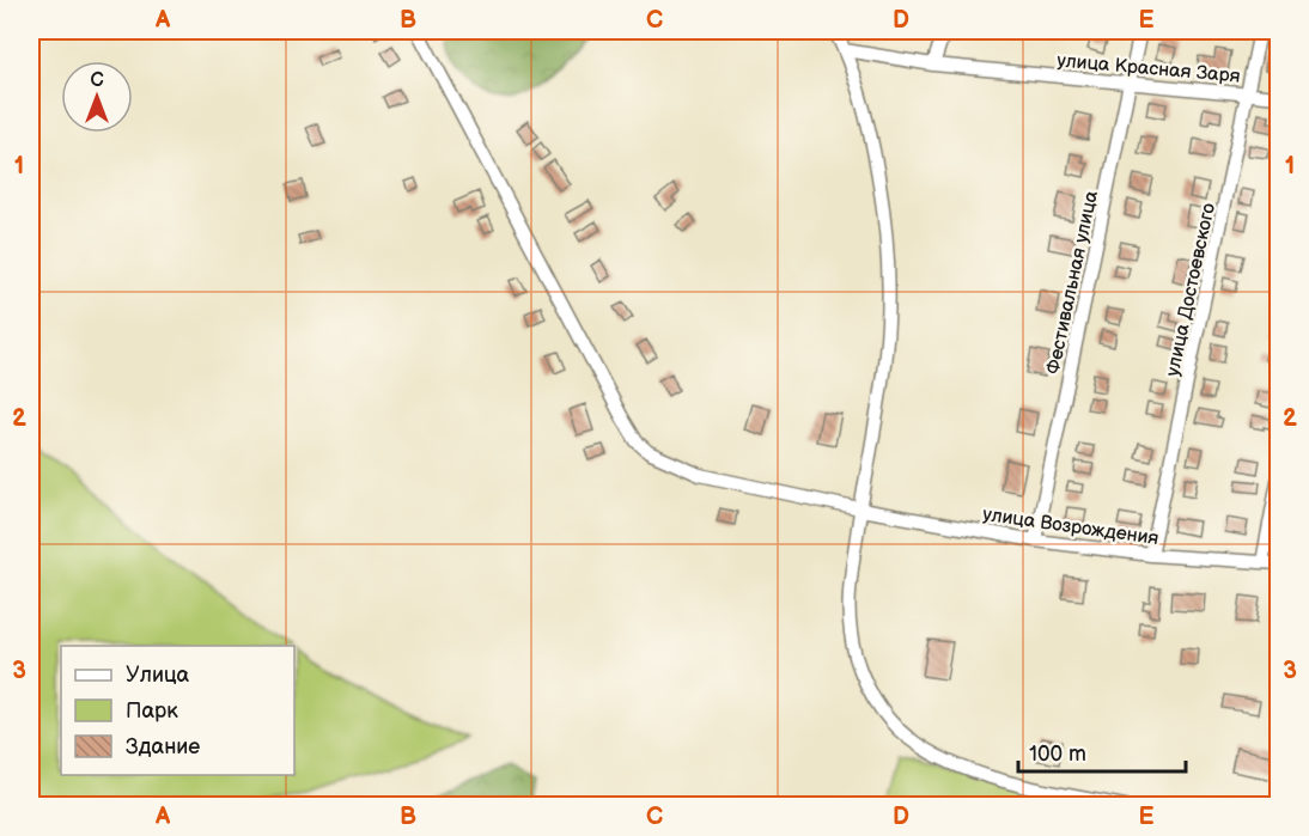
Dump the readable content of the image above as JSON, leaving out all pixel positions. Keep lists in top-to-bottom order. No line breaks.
{"streets":{"street":["улица Красная Заря","Фестивальная улица","улица Достоевского","улица Возрождения"]},"crossings":[["улица Красная Заря","Фестивальная улица"],["улица Красная Заря","улица Достоевского"],["Фестивальная улица","улица Возрождения"],["улица Достоевского","улица Возрождения"]],"legend":["Улица","Парк","Здание"],"scale_bar":"100 m","north":"top","grid":{"columns":["A","B","C","D","E"],"rows":["1","2","3"]}}
